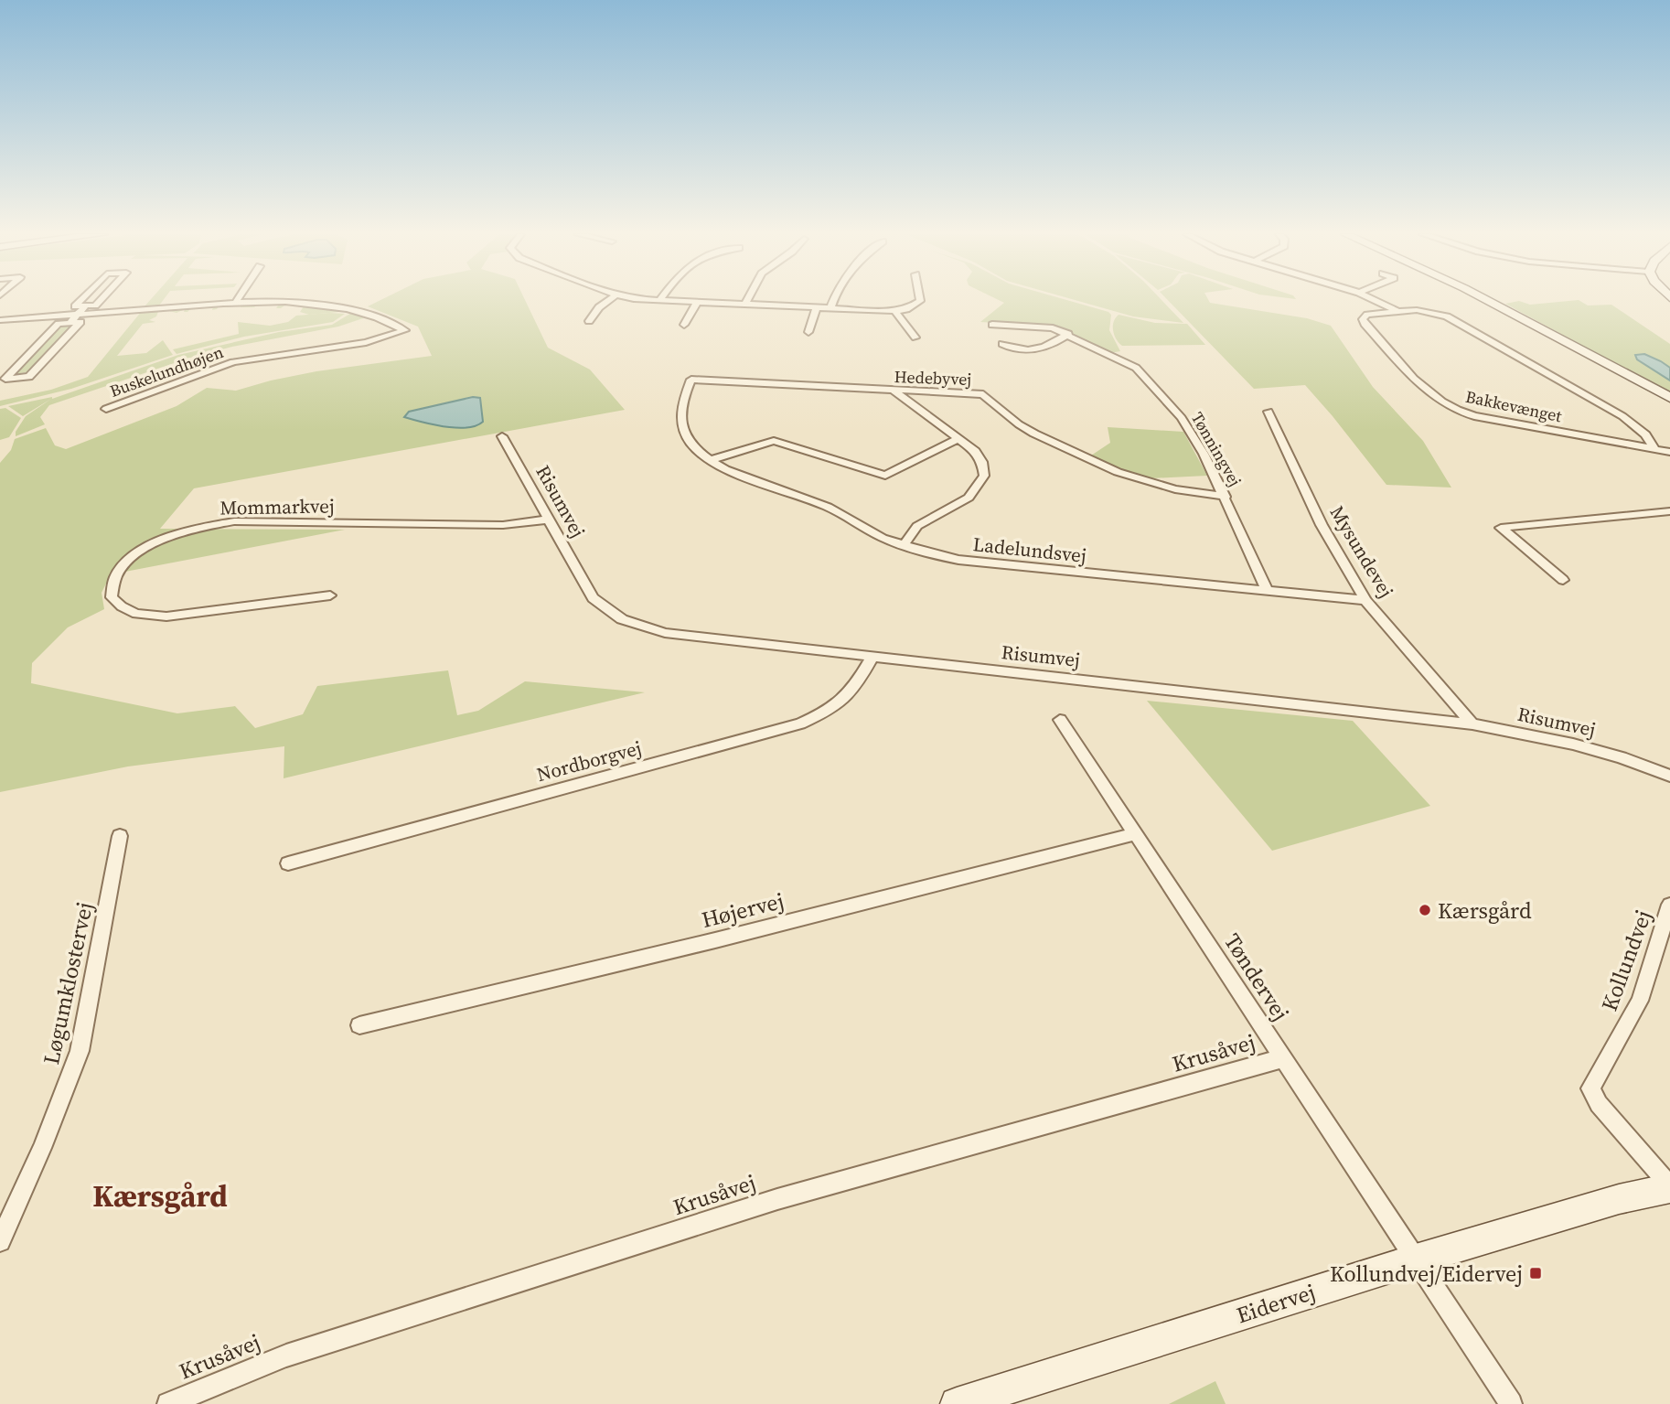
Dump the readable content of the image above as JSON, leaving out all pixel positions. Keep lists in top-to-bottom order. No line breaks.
{"streets":{"street":["Buskelundhøjen","Hedebyvej","Bakkevænget","Tønningvej","Risumvej","Mommarkvej","Ladelundsvej","Mysundevej","Nordborgvej","Højervej","Kollundvej","Tøndervej","Løgumklostervej","Krusåvej","Eidervej"]},"crossings":[["Hedebyvej","Tønningvej"],["Hedebyvej","Ladelundsvej"],["Tønningvej","Ladelundsvej"],["Risumvej","Mommarkvej"],["Risumvej","Mysundevej"],["Risumvej","Nordborgvej"],["Ladelundsvej","Mysundevej"],["Højervej","Tøndervej"],["Kollundvej","Eidervej"],["Tøndervej","Krusåvej"],["Tøndervej","Eidervej"]],"districts":["Kærsgård"],"places":{"other":["Kærsgård"],"transit":["Kollundvej/Eidervej"]}}
